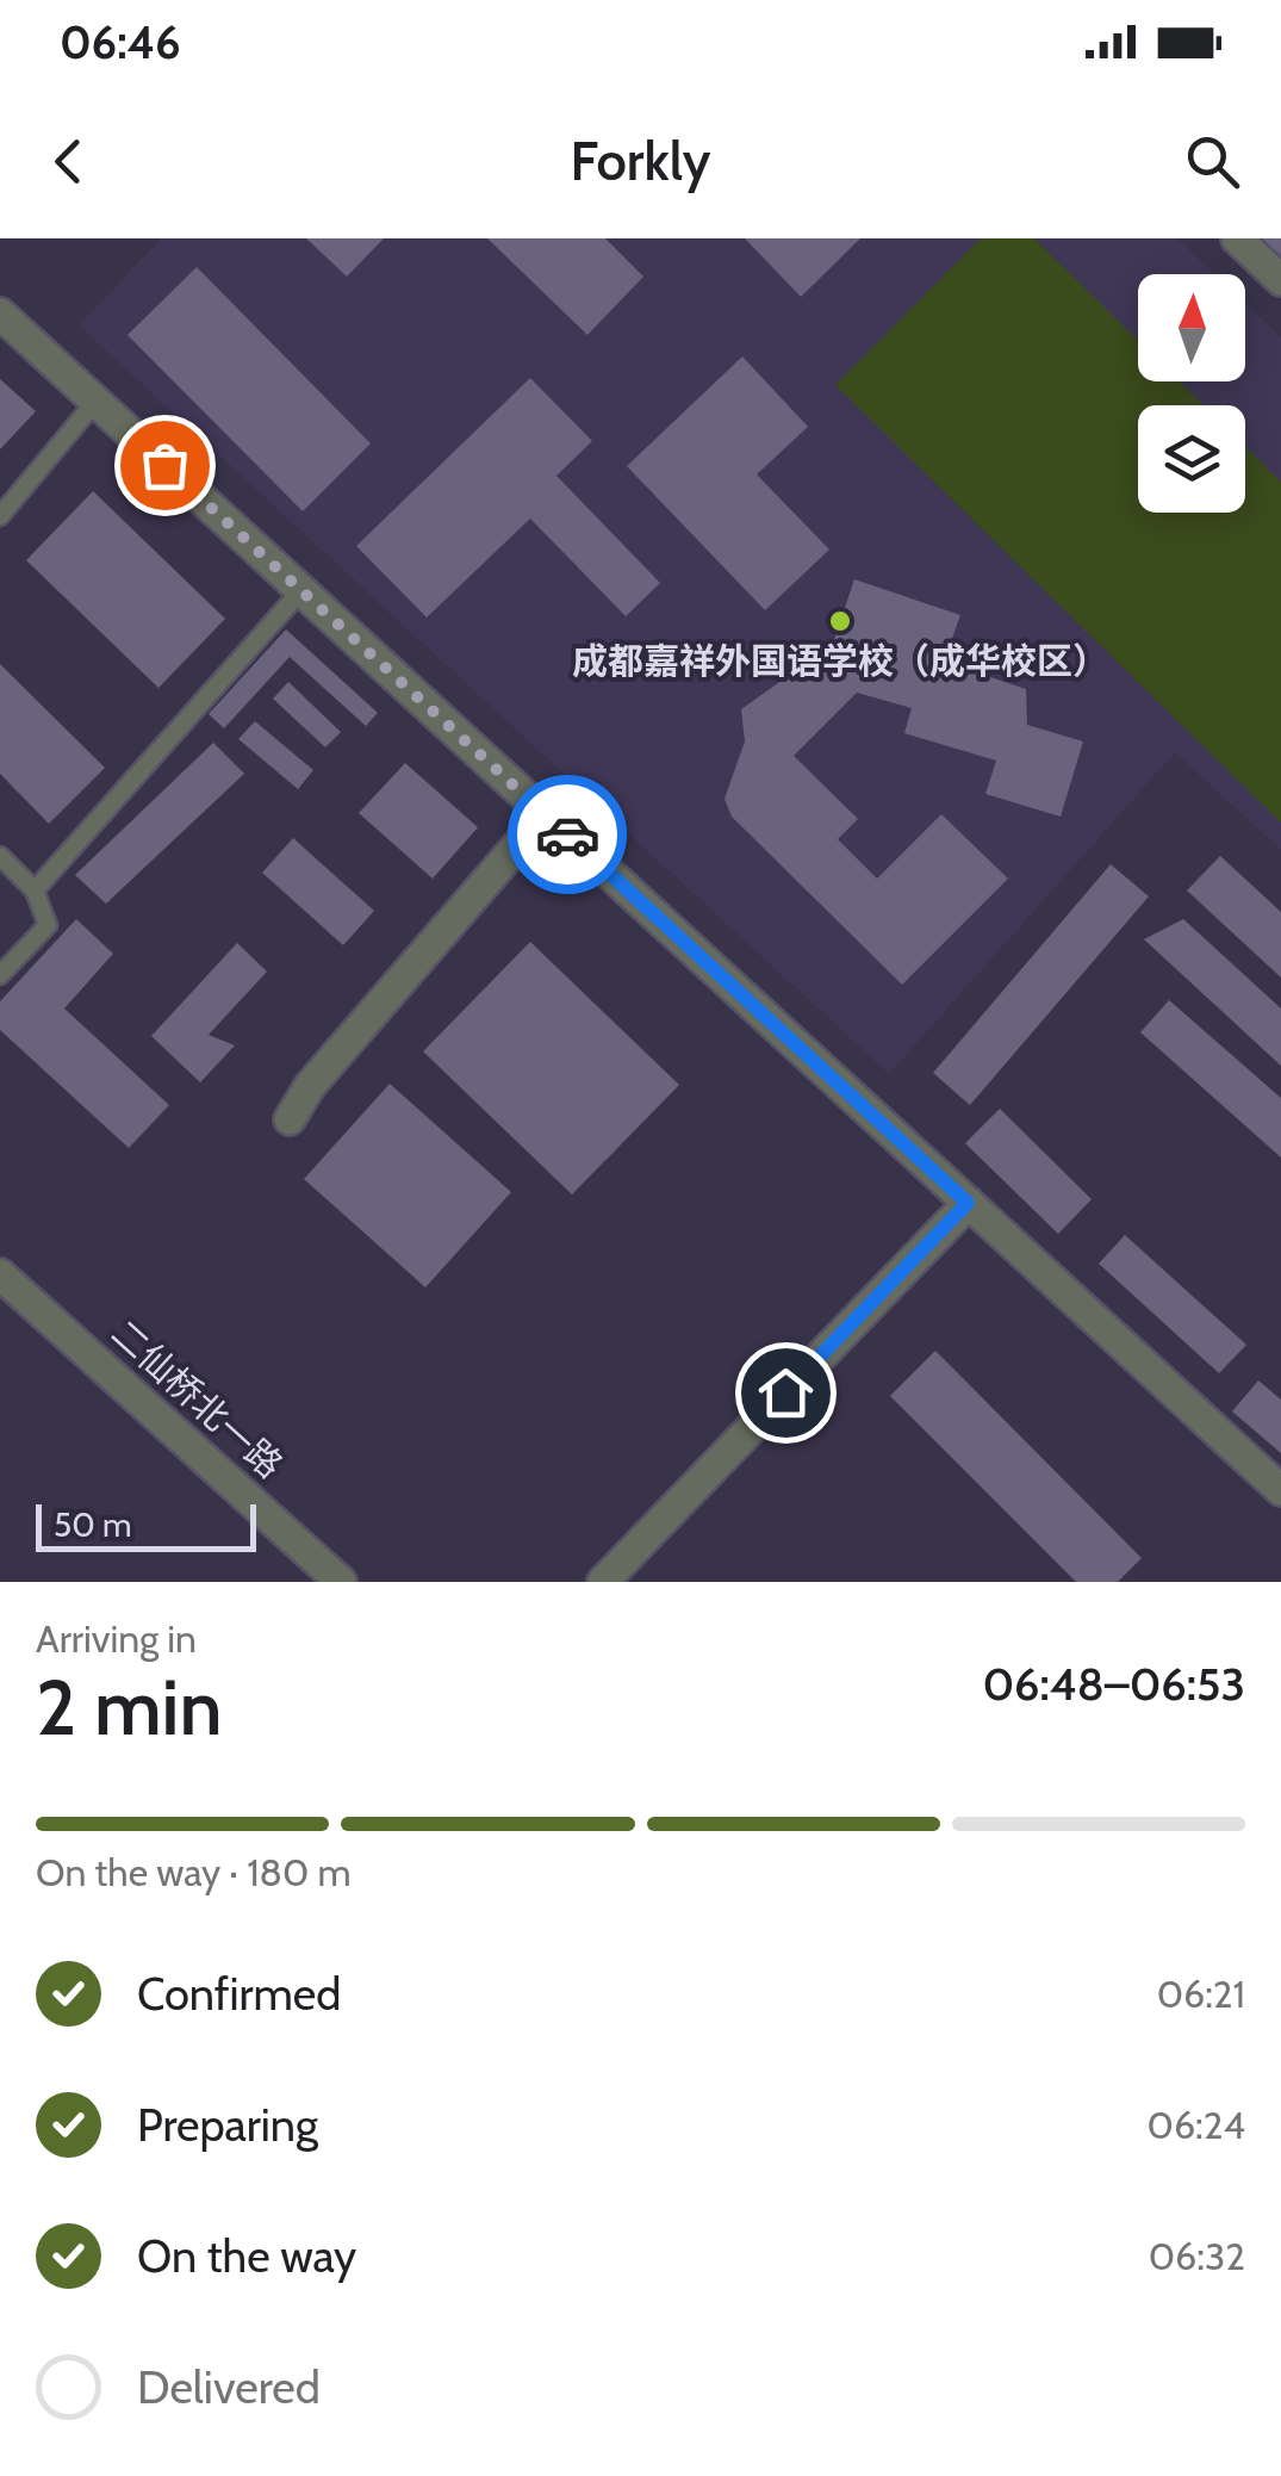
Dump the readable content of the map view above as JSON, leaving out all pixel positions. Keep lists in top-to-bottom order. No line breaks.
{"streets":{"street":["二仙桥北一路"]},"places":["成都嘉祥外国语学校（成华校区）"],"scale_bar":"50 m","north":"top","page":{"status":"06:46","header":"Forkly","scale":"50 m","heading":["2 min","Arriving in","06:48–06:53"],"bar":"On the way · 180 m","list":[["Confirmed","06:21"],["Preparing","06:24"],["On the way","06:32"],"Delivered"]}}
